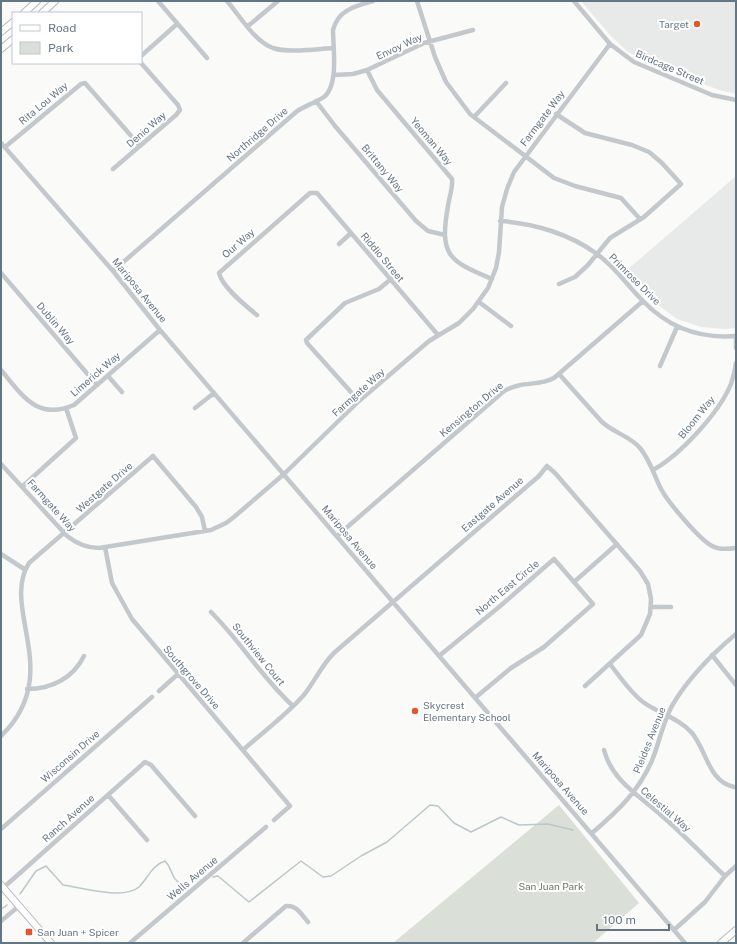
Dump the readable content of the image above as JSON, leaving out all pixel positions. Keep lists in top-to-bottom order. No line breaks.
{"streets":{"street":["Envoy Way","Birdcage Street","Rita Lou Way","Farmgate Way","Denio Way","Northridge Drive","Yeoman Way","Brittany Way","Our Way","Riddio Street","Primrose Drive","Mariposa Avenue","Dublin Way","Limerick Way","Kensington Drive","Bloom Way","Westgate Drive","Eastgate Avenue","North East Circle","Southview Court","Southgrove Drive","Pleides Avenue","Wisconsin Drive","Celestial Way","Ranch Avenue","Wells Avenue"]},"crossings":[["Envoy Way","Northridge Drive"],["Envoy Way","Yeoman Way"],["Birdcage Street","Farmgate Way"],["Rita Lou Way","Denio Way"],["Rita Lou Way","Mariposa Avenue"],["Farmgate Way","Yeoman Way"],["Farmgate Way","Riddio Street"],["Farmgate Way","Primrose Drive"],["Farmgate Way","Mariposa Avenue"],["Farmgate Way","Westgate Drive"],["Farmgate Way","Southgrove Drive"],["Northridge Drive","Brittany Way"],["Northridge Drive","Mariposa Avenue"],["Yeoman Way","Brittany Way"],["Our Way","Riddio Street"],["Primrose Drive","Kensington Drive"],["Mariposa Avenue","Limerick Way"],["Mariposa Avenue","Kensington Drive"],["Mariposa Avenue","Eastgate Avenue"],["Mariposa Avenue","North East Circle"],["Mariposa Avenue","Pleides Avenue"],["Dublin Way","Limerick Way"],["Eastgate Avenue","Southview Court"],["Eastgate Avenue","Southgrove Drive"],["Pleides Avenue","Celestial Way"]],"parks":["San Juan Park"],"places":{"other":["Target","Skycrest Elementary School"],"transit":["San Juan + Spicer"]},"legend":["Road","Park"],"scale_bar":"100 m"}
